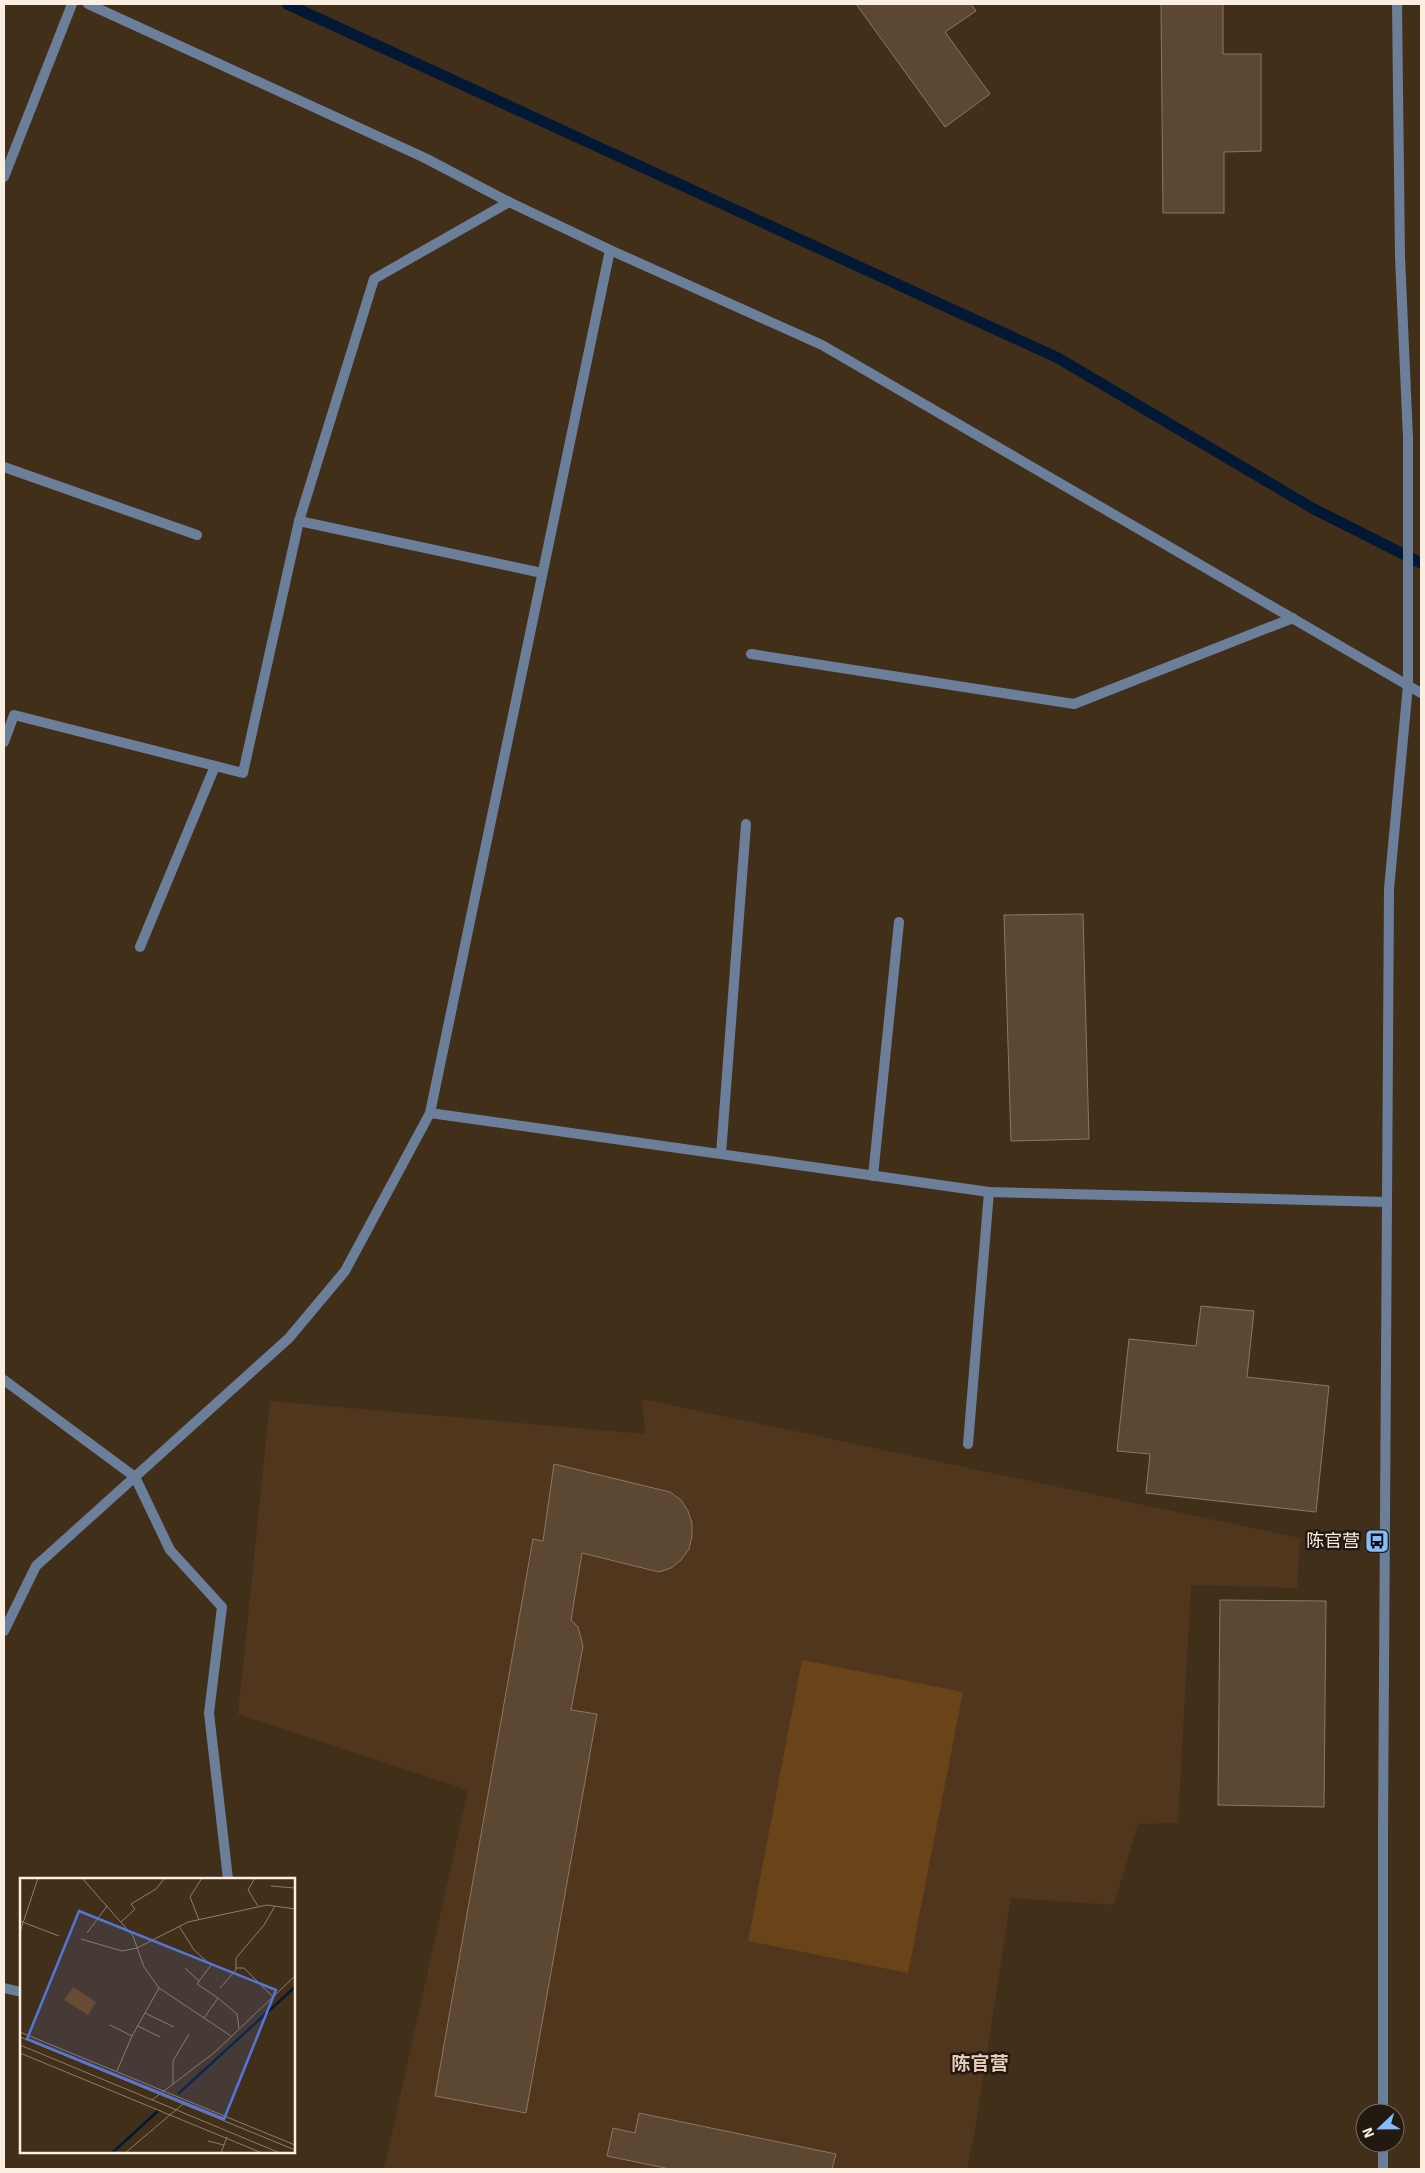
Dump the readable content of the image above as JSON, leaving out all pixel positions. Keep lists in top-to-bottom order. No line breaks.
{"districts":["陈官营"],"places":{"bus stop":["陈官营"]},"north":"left"}
